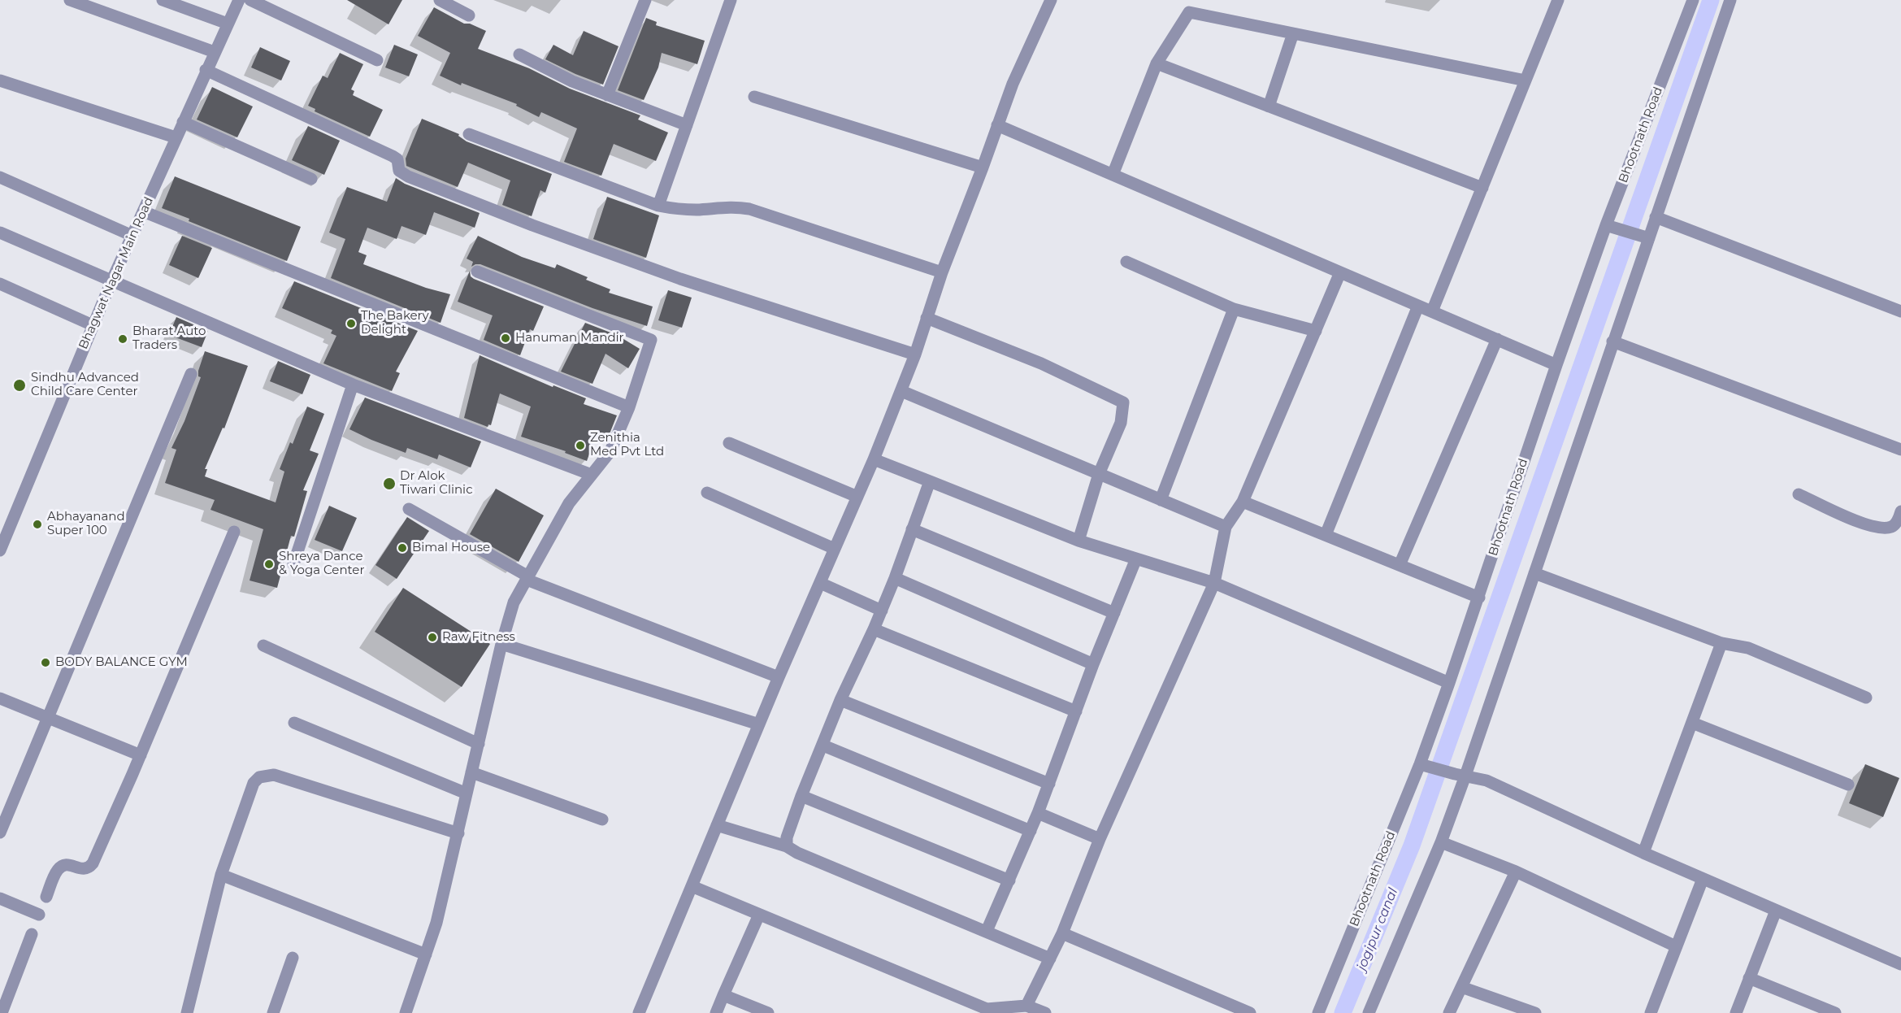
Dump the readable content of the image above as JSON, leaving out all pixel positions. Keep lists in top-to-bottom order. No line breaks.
{"streets":{"street":["Bhootnath Road","Bhagwat Nagar Main Road"]},"water":["jogipur canal"],"places":["The Bakery Delight","Hanuman Mandir","Bharat Auto Traders","Sindhu Advanced Child Care Center","Zenithia Med Pvt Ltd","Dr Alok Tiwari Clinic","Abhayanand Super 100","Bimal House","Shreya Dance & Yoga Center","Raw Fitness","BODY BALANCE GYM"]}
